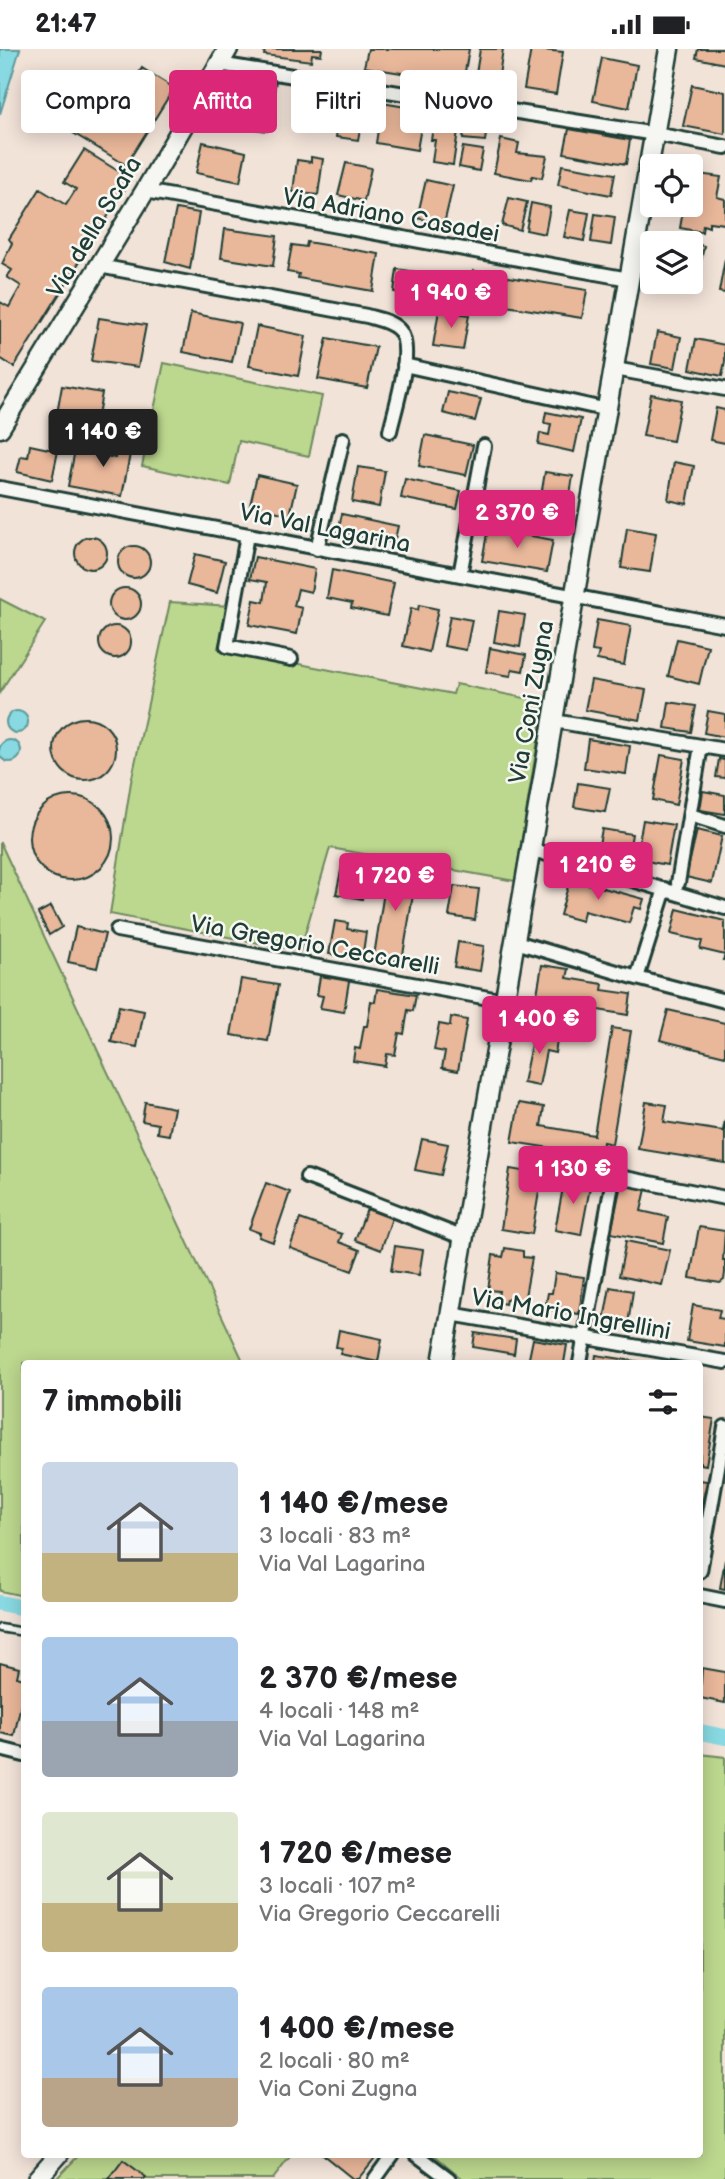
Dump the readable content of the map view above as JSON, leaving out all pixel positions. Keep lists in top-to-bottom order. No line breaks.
{"streets":{"street":["Via Adriano Casadei","Via della Scafa","Via Val Lagarina","Via Coni Zugna","Via Gregorio Ceccarelli","Via Mario Ingrellini"]},"crossings":[["Via Adriano Casadei","Via della Scafa"],["Via Adriano Casadei","Via Coni Zugna"],["Via Val Lagarina","Via Coni Zugna"],["Via Coni Zugna","Via Gregorio Ceccarelli"],["Via Coni Zugna","Via Mario Ingrellini"]],"page":{"status":"21:47","chip":["Compra","Affitta","Filtri","Nuovo"],"price":["1 940 €","1 140 €","2 370 €","1 210 €","1 720 €","1 400 €","1 130 €"],"heading":"7 immobili","list":[{"name":"1 140 €/mese","note":"3 locali · 83 m² · Via Val Lagarina"},{"name":"2 370 €/mese","note":"4 locali · 148 m² · Via Val Lagarina"},{"name":"1 720 €/mese","note":"3 locali · 107 m² · Via Gregorio Ceccarelli"},{"name":"1 400 €/mese","note":"2 locali · 80 m² · Via Coni Zugna"}]}}
